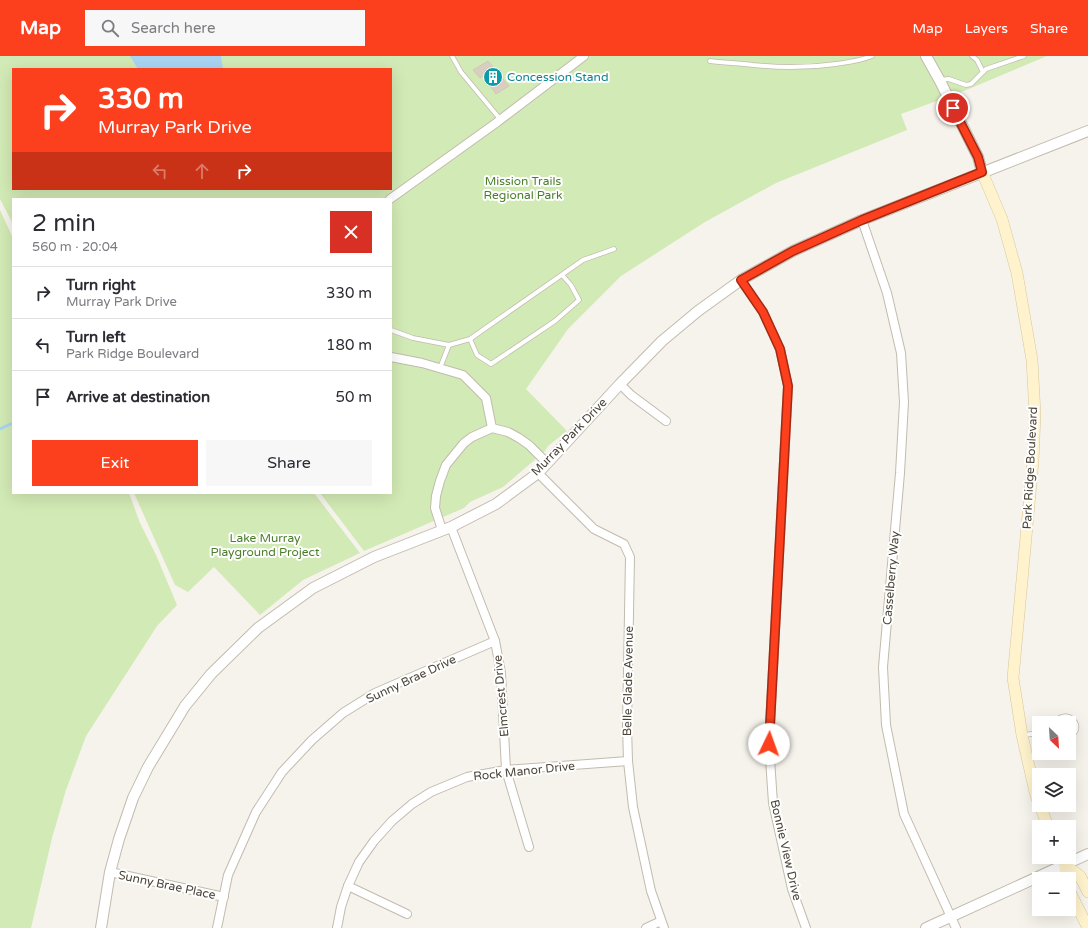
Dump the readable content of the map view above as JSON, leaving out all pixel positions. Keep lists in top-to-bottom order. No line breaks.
{"streets":{"main road":["Park Ridge Boulevard"],"street":["Murray Park Drive","Casselberry Way","Sunny Brae Drive","Belle Glade Avenue","Elmcrest Drive","Rock Manor Drive","Bonnie View Drive","Sunny Brae Place"]},"crossings":[["Murray Park Drive","Park Ridge Boulevard"],["Murray Park Drive","Casselberry Way"],["Murray Park Drive","Belle Glade Avenue"],["Murray Park Drive","Elmcrest Drive"],["Murray Park Drive","Bonnie View Drive"],["Murray Park Drive","Sunny Brae Place"],["Sunny Brae Drive","Elmcrest Drive"],["Sunny Brae Drive","Sunny Brae Place"],["Belle Glade Avenue","Rock Manor Drive"],["Elmcrest Drive","Rock Manor Drive"]],"parks":["Mission Trails Regional Park","Lake Murray Playground Project"],"places":{"building":["Concession Stand"]},"north":"bottom right","page":{"header":"Map","search":"Search here","nav":["Map","Layers","Share"],"turn":["330 m","Murray Park Drive"],"heading":["2 min","560 m · 20:04"],"list":[{"name":"Turn right","note":"Murray Park Drive","value":"330 m"},{"name":"Turn left","note":"Park Ridge Boulevard","value":"180 m"},{"name":"Arrive at destination","value":"50 m"}],"buttons":["Exit","Share"],"map_buttons":["+","−"]}}
